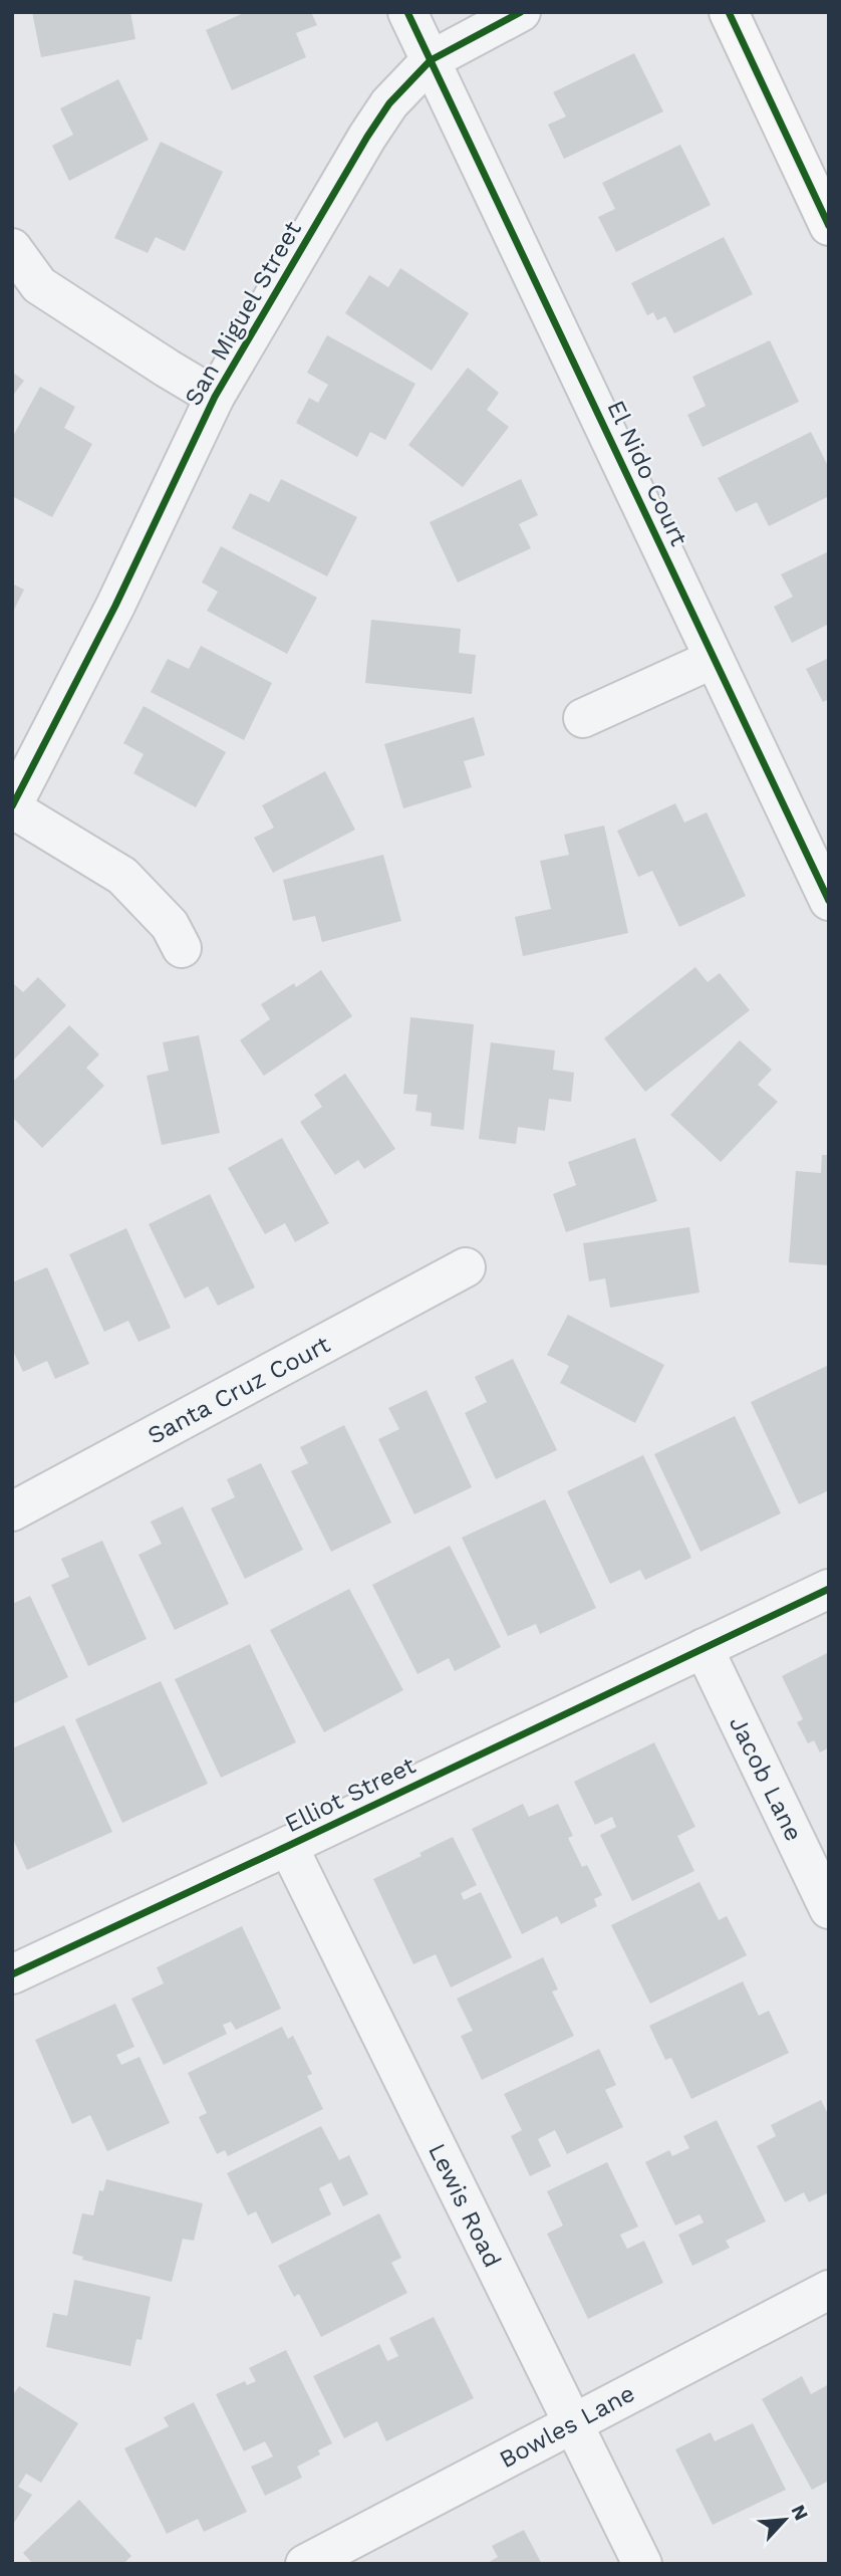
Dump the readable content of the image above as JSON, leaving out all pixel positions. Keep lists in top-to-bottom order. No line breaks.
{"streets":{"street":["San Miguel Street","El Nido Court","Santa Cruz Court","Jacob Lane","Elliot Street","Lewis Road","Bowles Lane"]},"crossings":[["San Miguel Street","El Nido Court"],["Jacob Lane","Elliot Street"],["Elliot Street","Lewis Road"],["Lewis Road","Bowles Lane"]],"north":"top right"}
